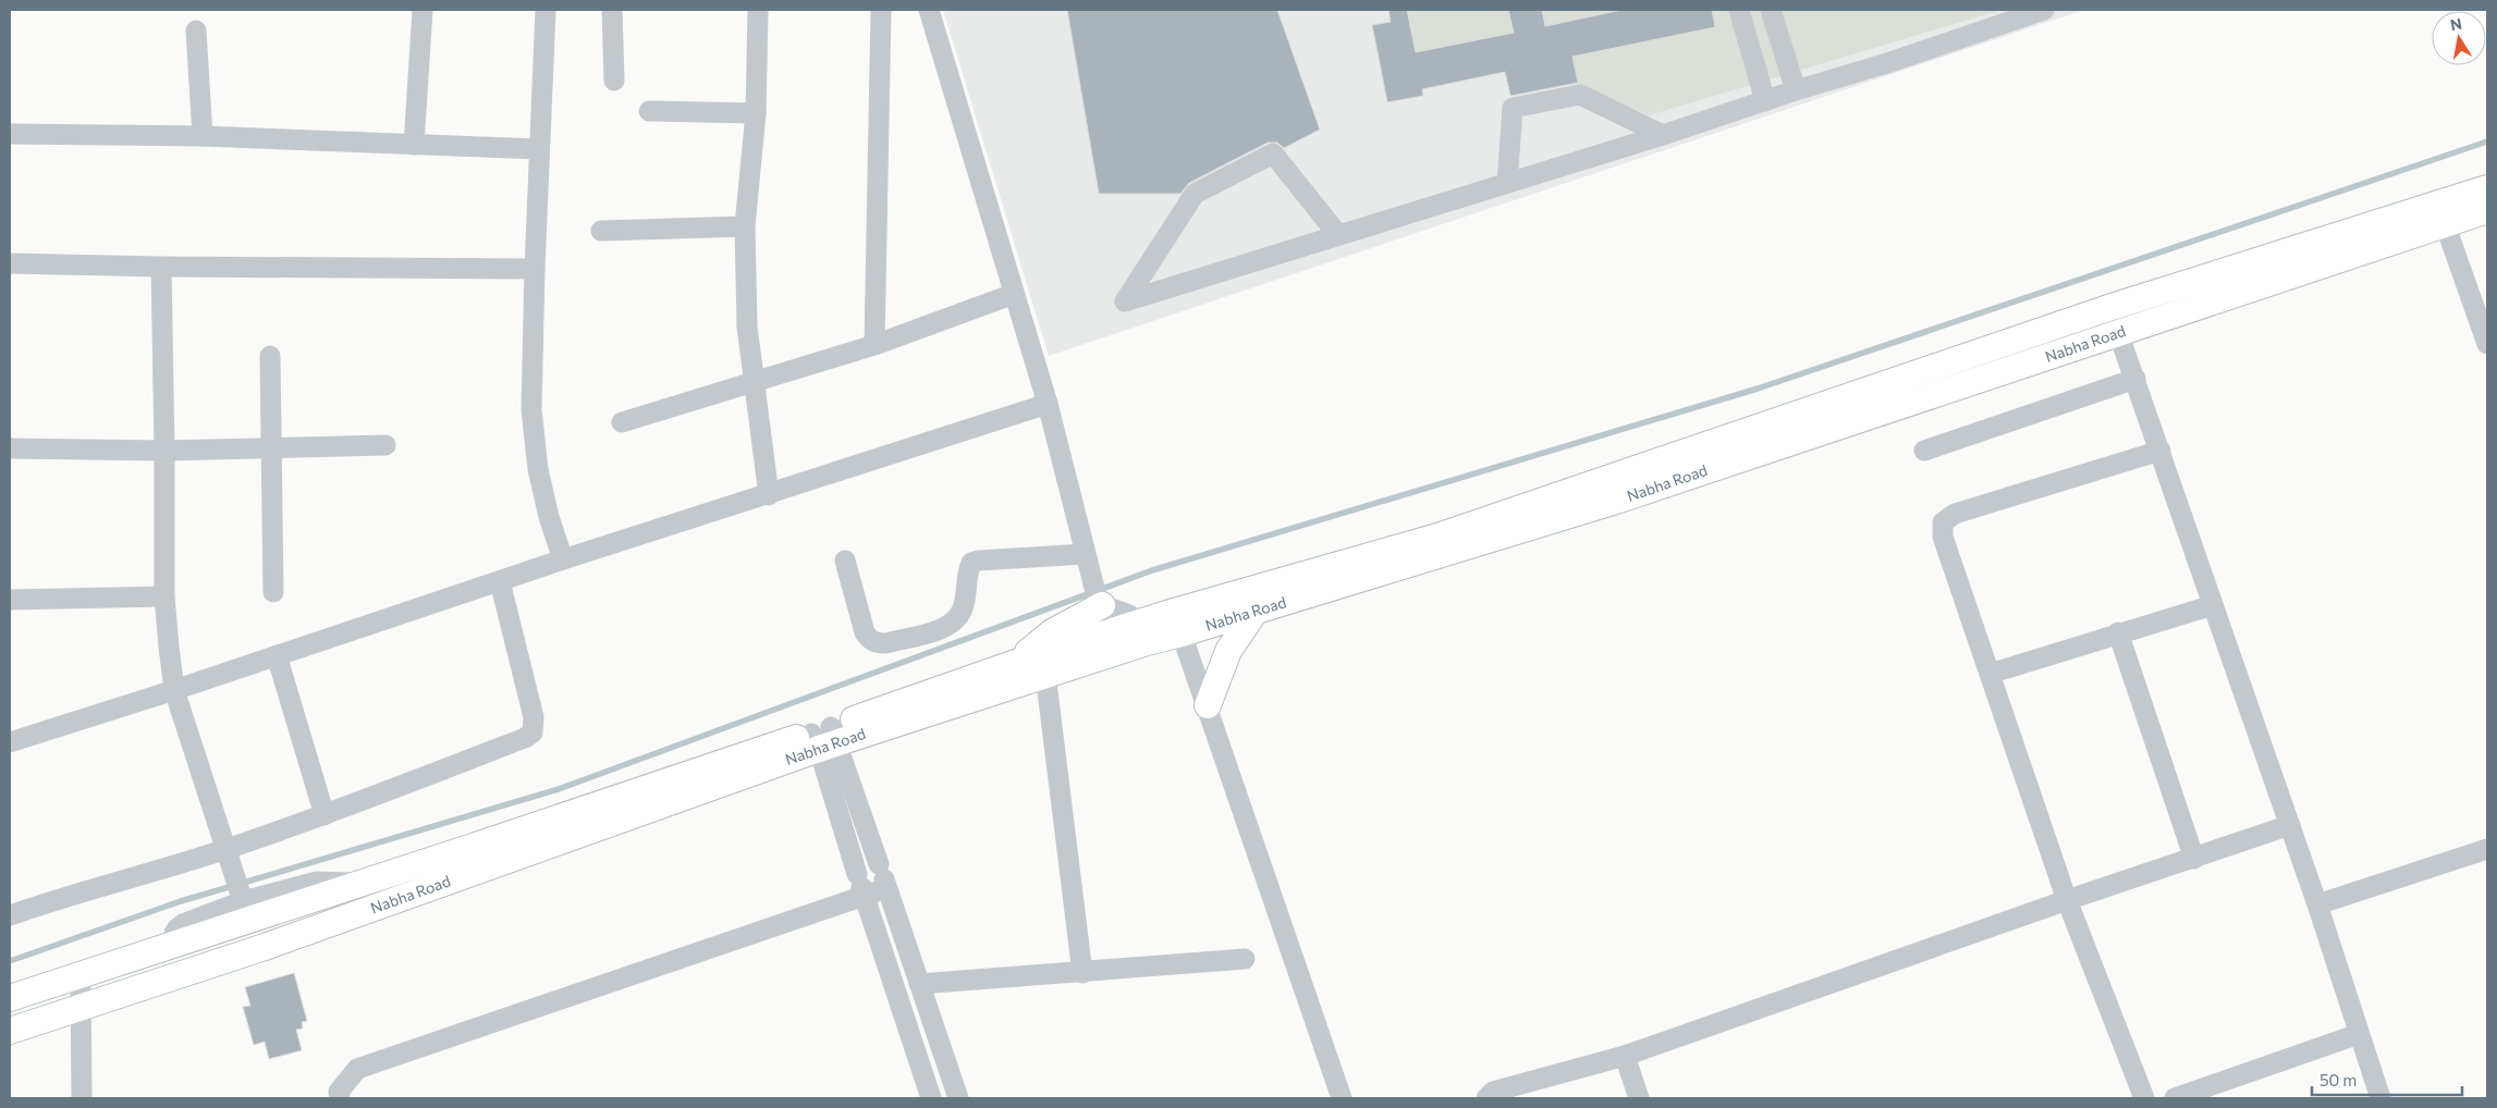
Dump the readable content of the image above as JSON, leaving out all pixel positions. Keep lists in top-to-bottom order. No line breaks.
{"streets":{"main road":["Nabha Road"]},"scale_bar":"50 m","north":"top"}
